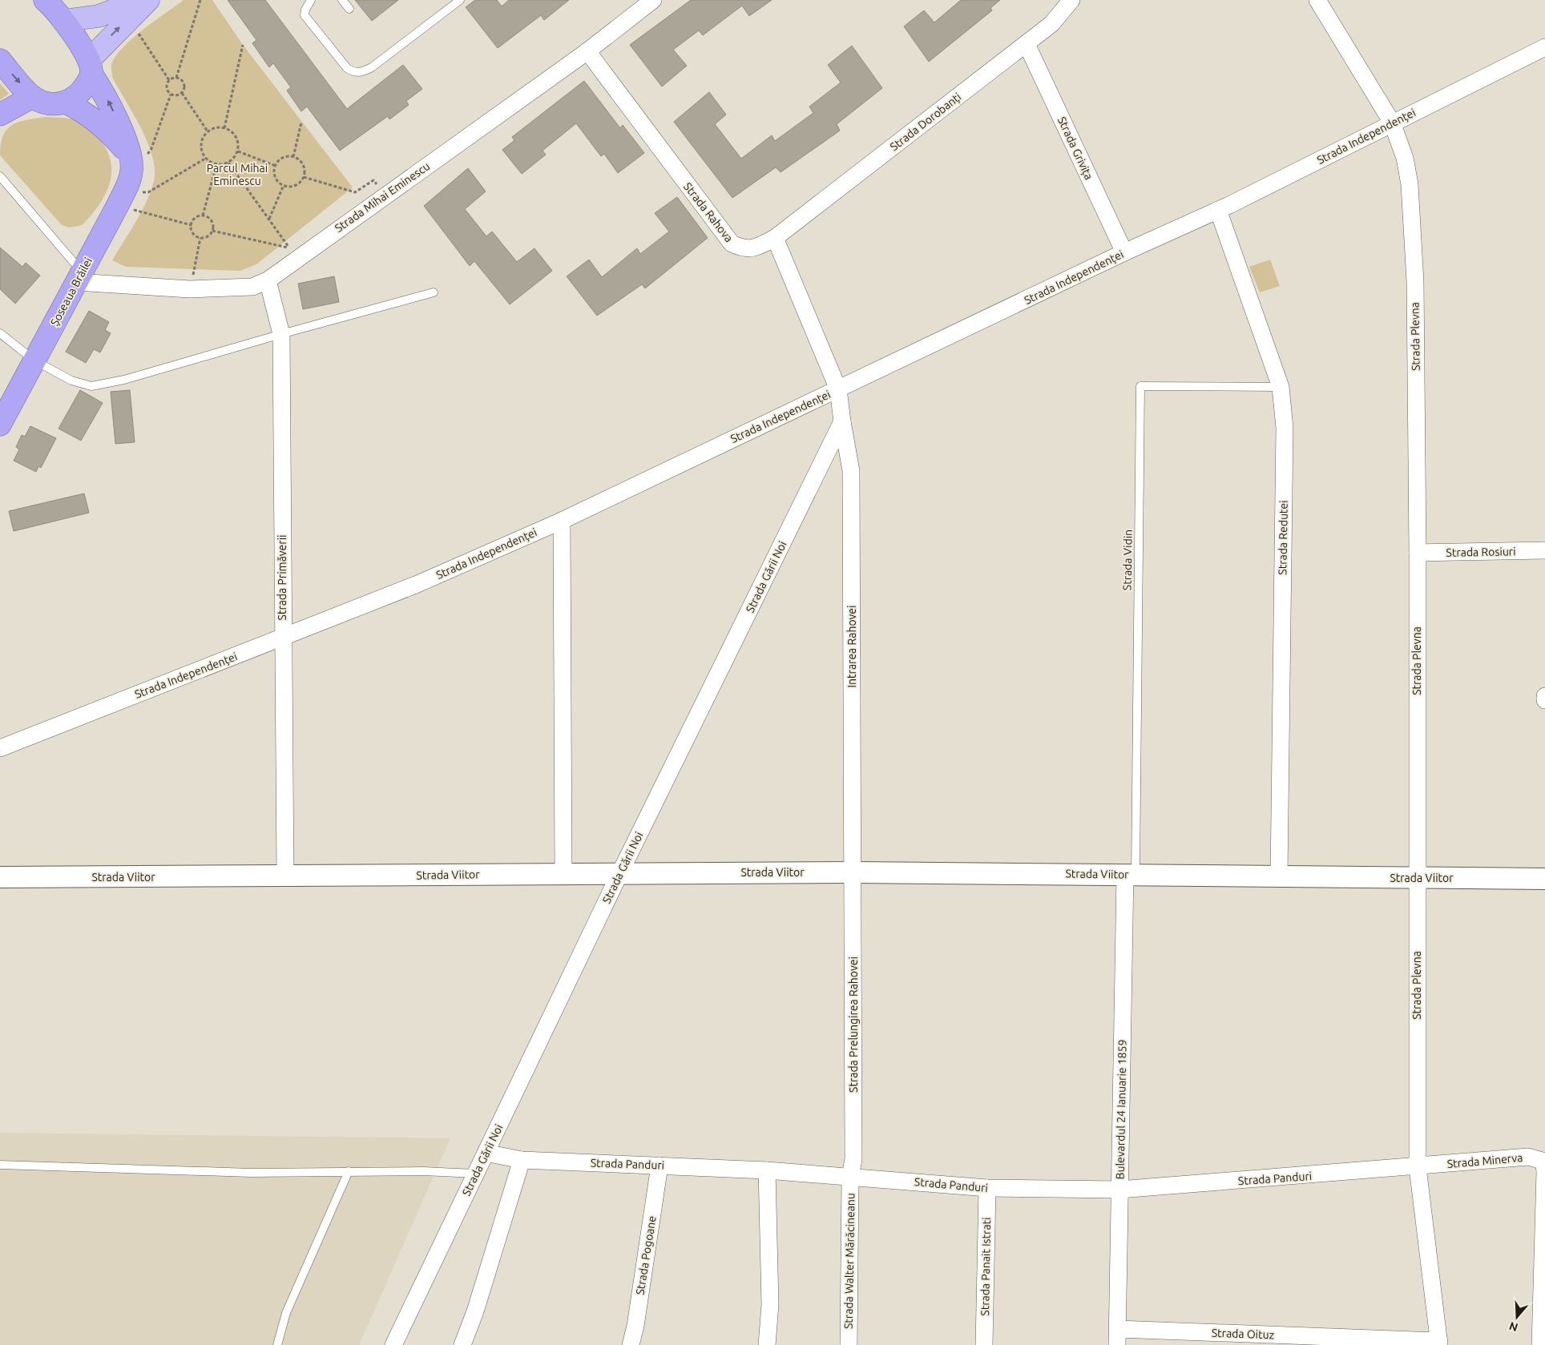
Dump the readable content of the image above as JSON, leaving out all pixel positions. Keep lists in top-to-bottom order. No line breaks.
{"streets":{"highway":["Șoseaua Brăilei"],"street":["Strada Dorobanți","Strada Independenței","Strada Grivița","Strada Mihai Eminescu","Strada Rahova","Strada Plevna","Strada Redutei","Strada Rosiuri","Strada Gării Noi","Strada Primăverii","Intrarea Rahovei","Strada Viitor","Strada Prelungirea Rahovei","Bulevardul 24 Ianuarie 1859","Strada Minerva","Strada Panduri","Strada Pogoane","Strada Walter Mărăcineanu","Strada Panait Istrati","Strada Oituz"],"lane":["Strada Vidin"]},"crossings":[["Strada Dorobanți","Strada Grivița"],["Strada Dorobanți","Strada Rahova"],["Strada Independenței","Strada Grivița"],["Strada Independenței","Strada Plevna"],["Strada Independenței","Strada Redutei"],["Strada Independenței","Strada Primăverii"],["Strada Mihai Eminescu","Strada Rahova"],["Strada Mihai Eminescu","Șoseaua Brăilei"],["Strada Mihai Eminescu","Strada Primăverii"],["Strada Plevna","Strada Rosiuri"],["Strada Plevna","Strada Viitor"],["Strada Plevna","Strada Minerva"],["Strada Plevna","Strada Panduri"],["Strada Plevna","Strada Oituz"],["Strada Redutei","Strada Vidin"],["Strada Redutei","Strada Viitor"],["Strada Vidin","Strada Viitor"],["Strada Vidin","Bulevardul 24 Ianuarie 1859"],["Strada Gării Noi","Intrarea Rahovei"],["Strada Gării Noi","Strada Viitor"],["Strada Gării Noi","Strada Panduri"],["Strada Primăverii","Strada Viitor"],["Intrarea Rahovei","Strada Viitor"],["Intrarea Rahovei","Strada Prelungirea Rahovei"],["Strada Viitor","Strada Prelungirea Rahovei"],["Strada Viitor","Bulevardul 24 Ianuarie 1859"],["Strada Prelungirea Rahovei","Strada Panduri"],["Strada Prelungirea Rahovei","Strada Walter Mărăcineanu"],["Bulevardul 24 Ianuarie 1859","Strada Panduri"],["Bulevardul 24 Ianuarie 1859","Strada Oituz"],["Strada Minerva","Strada Panduri"],["Strada Panduri","Strada Pogoane"],["Strada Panduri","Strada Walter Mărăcineanu"],["Strada Panduri","Strada Panait Istrati"]],"parks":["Parcul Mihai Eminescu"],"north":"bottom"}
